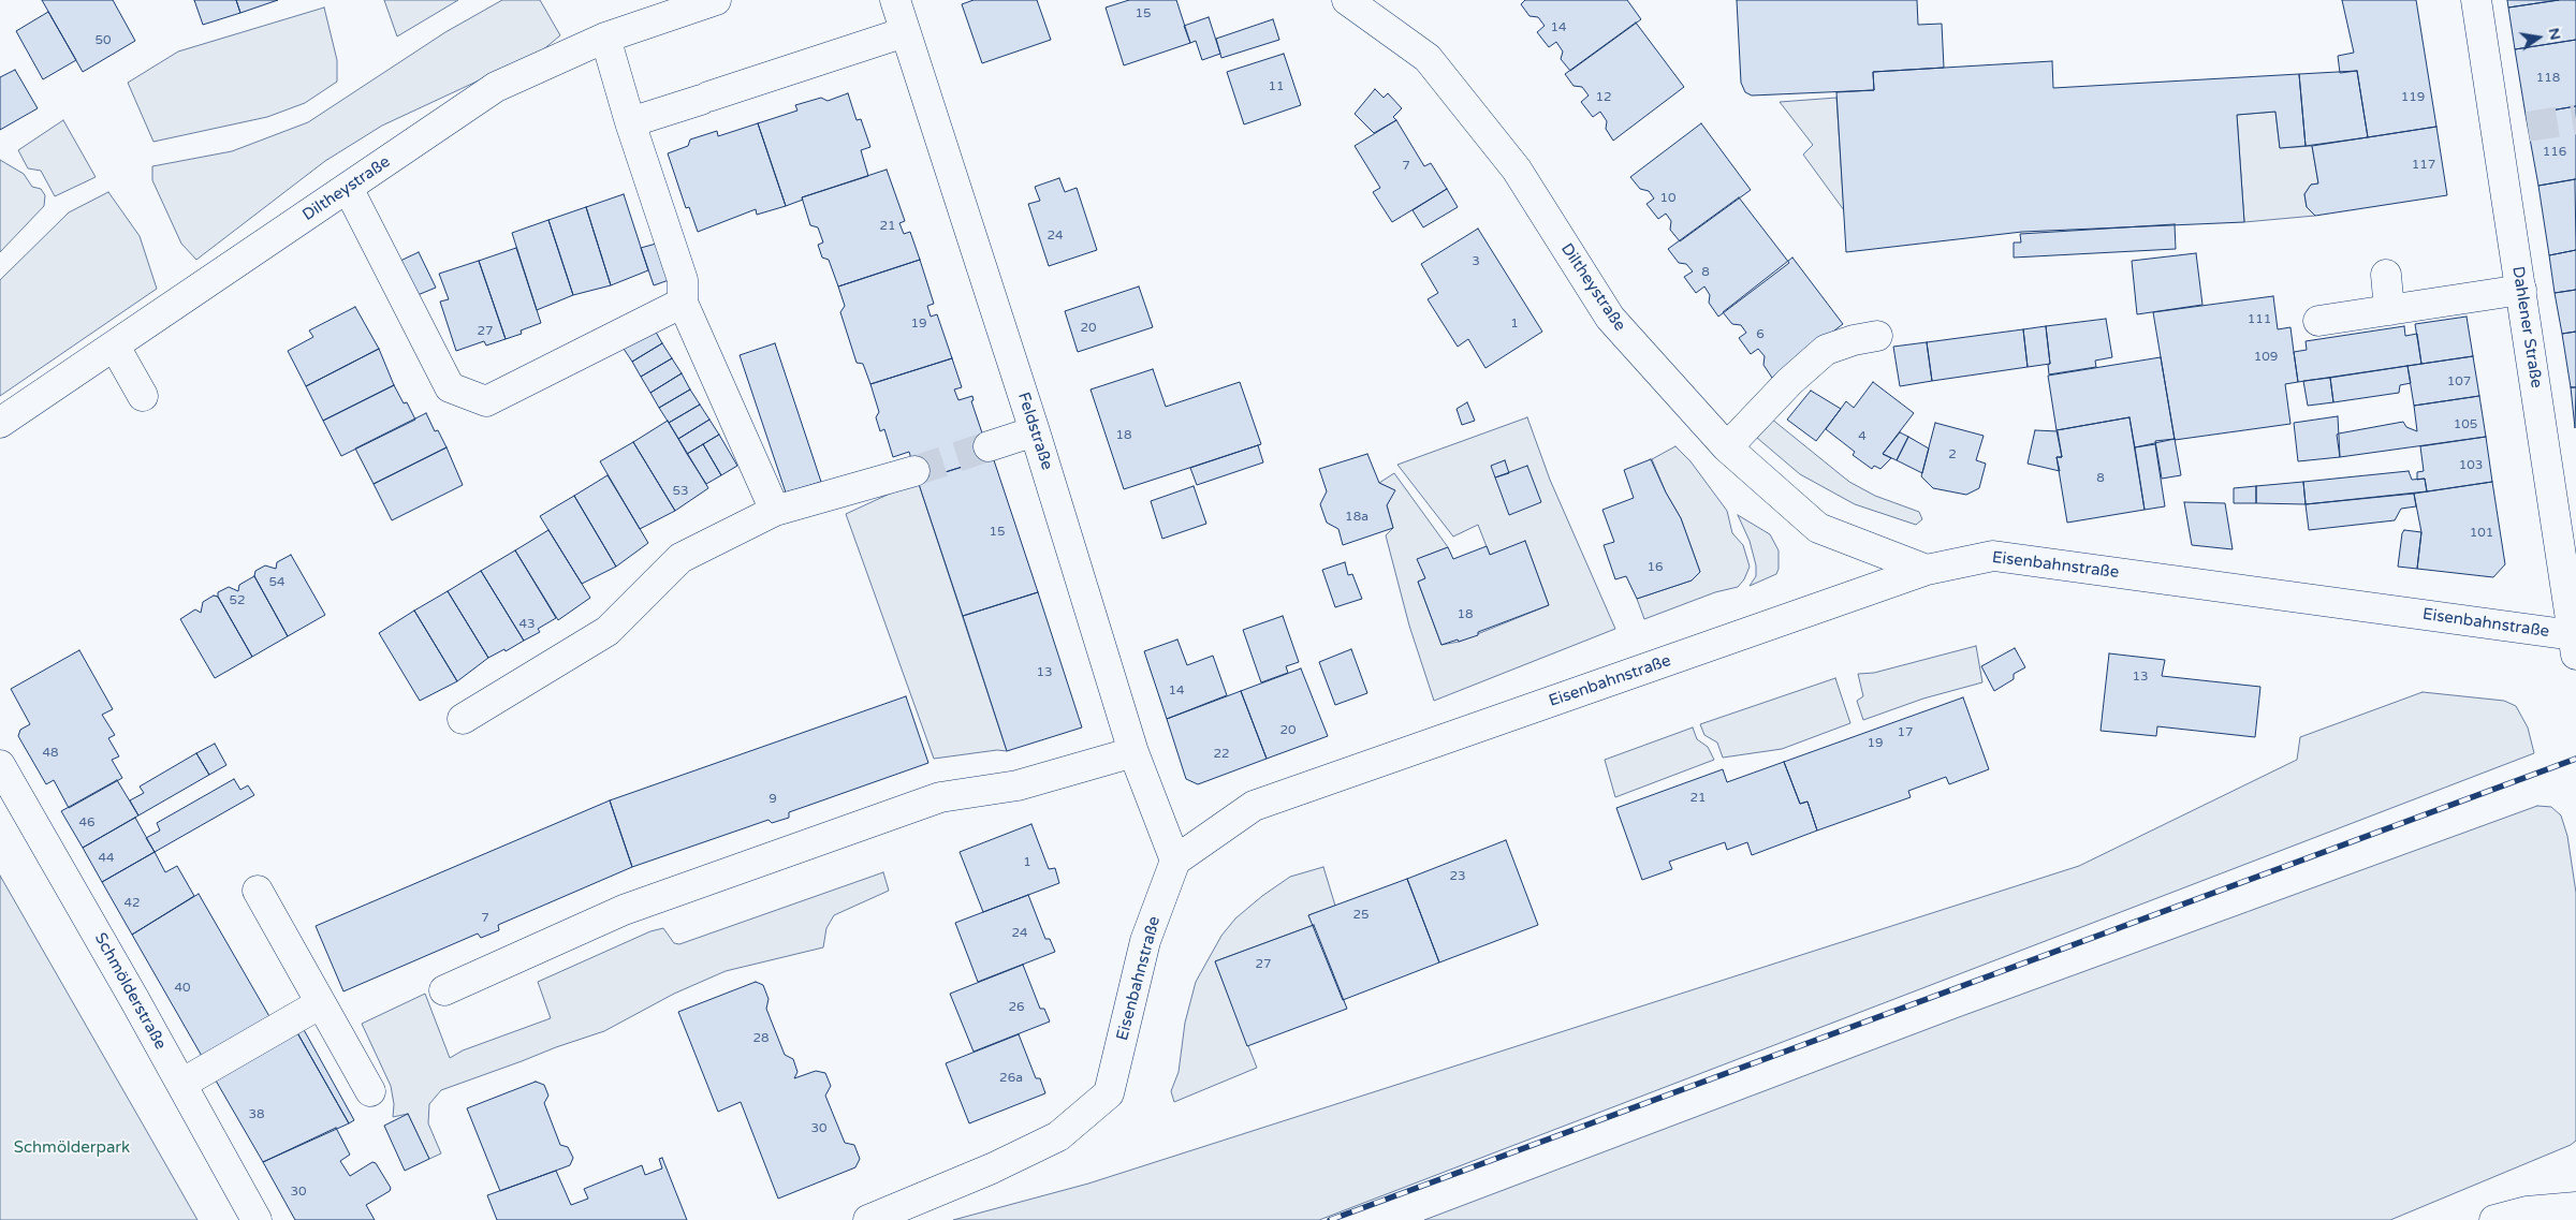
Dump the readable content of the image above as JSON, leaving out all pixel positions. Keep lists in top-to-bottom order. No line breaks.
{"streets":{"street":["Diltheystraße","Dahlener Straße","Feldstraße","Eisenbahnstraße","Schmölderstraße"]},"crossings":[["Diltheystraße","Eisenbahnstraße"],["Dahlener Straße","Eisenbahnstraße"],["Feldstraße","Eisenbahnstraße"]],"parks":["Schmölderpark"],"house_numbers":["15","14","50","118","11","12","119","116","117","7","10","21","24","3","8","111","19","1","20","27","6","109","107","105","18","4","2","103","8","53","18a","15","101","16","54","52","18","43","13","13","14","20","17","19","48","22","21","9","46","44","1","23","42","25","7","24","27","40","26","28","26a","38","30","30"],"north":"right"}
